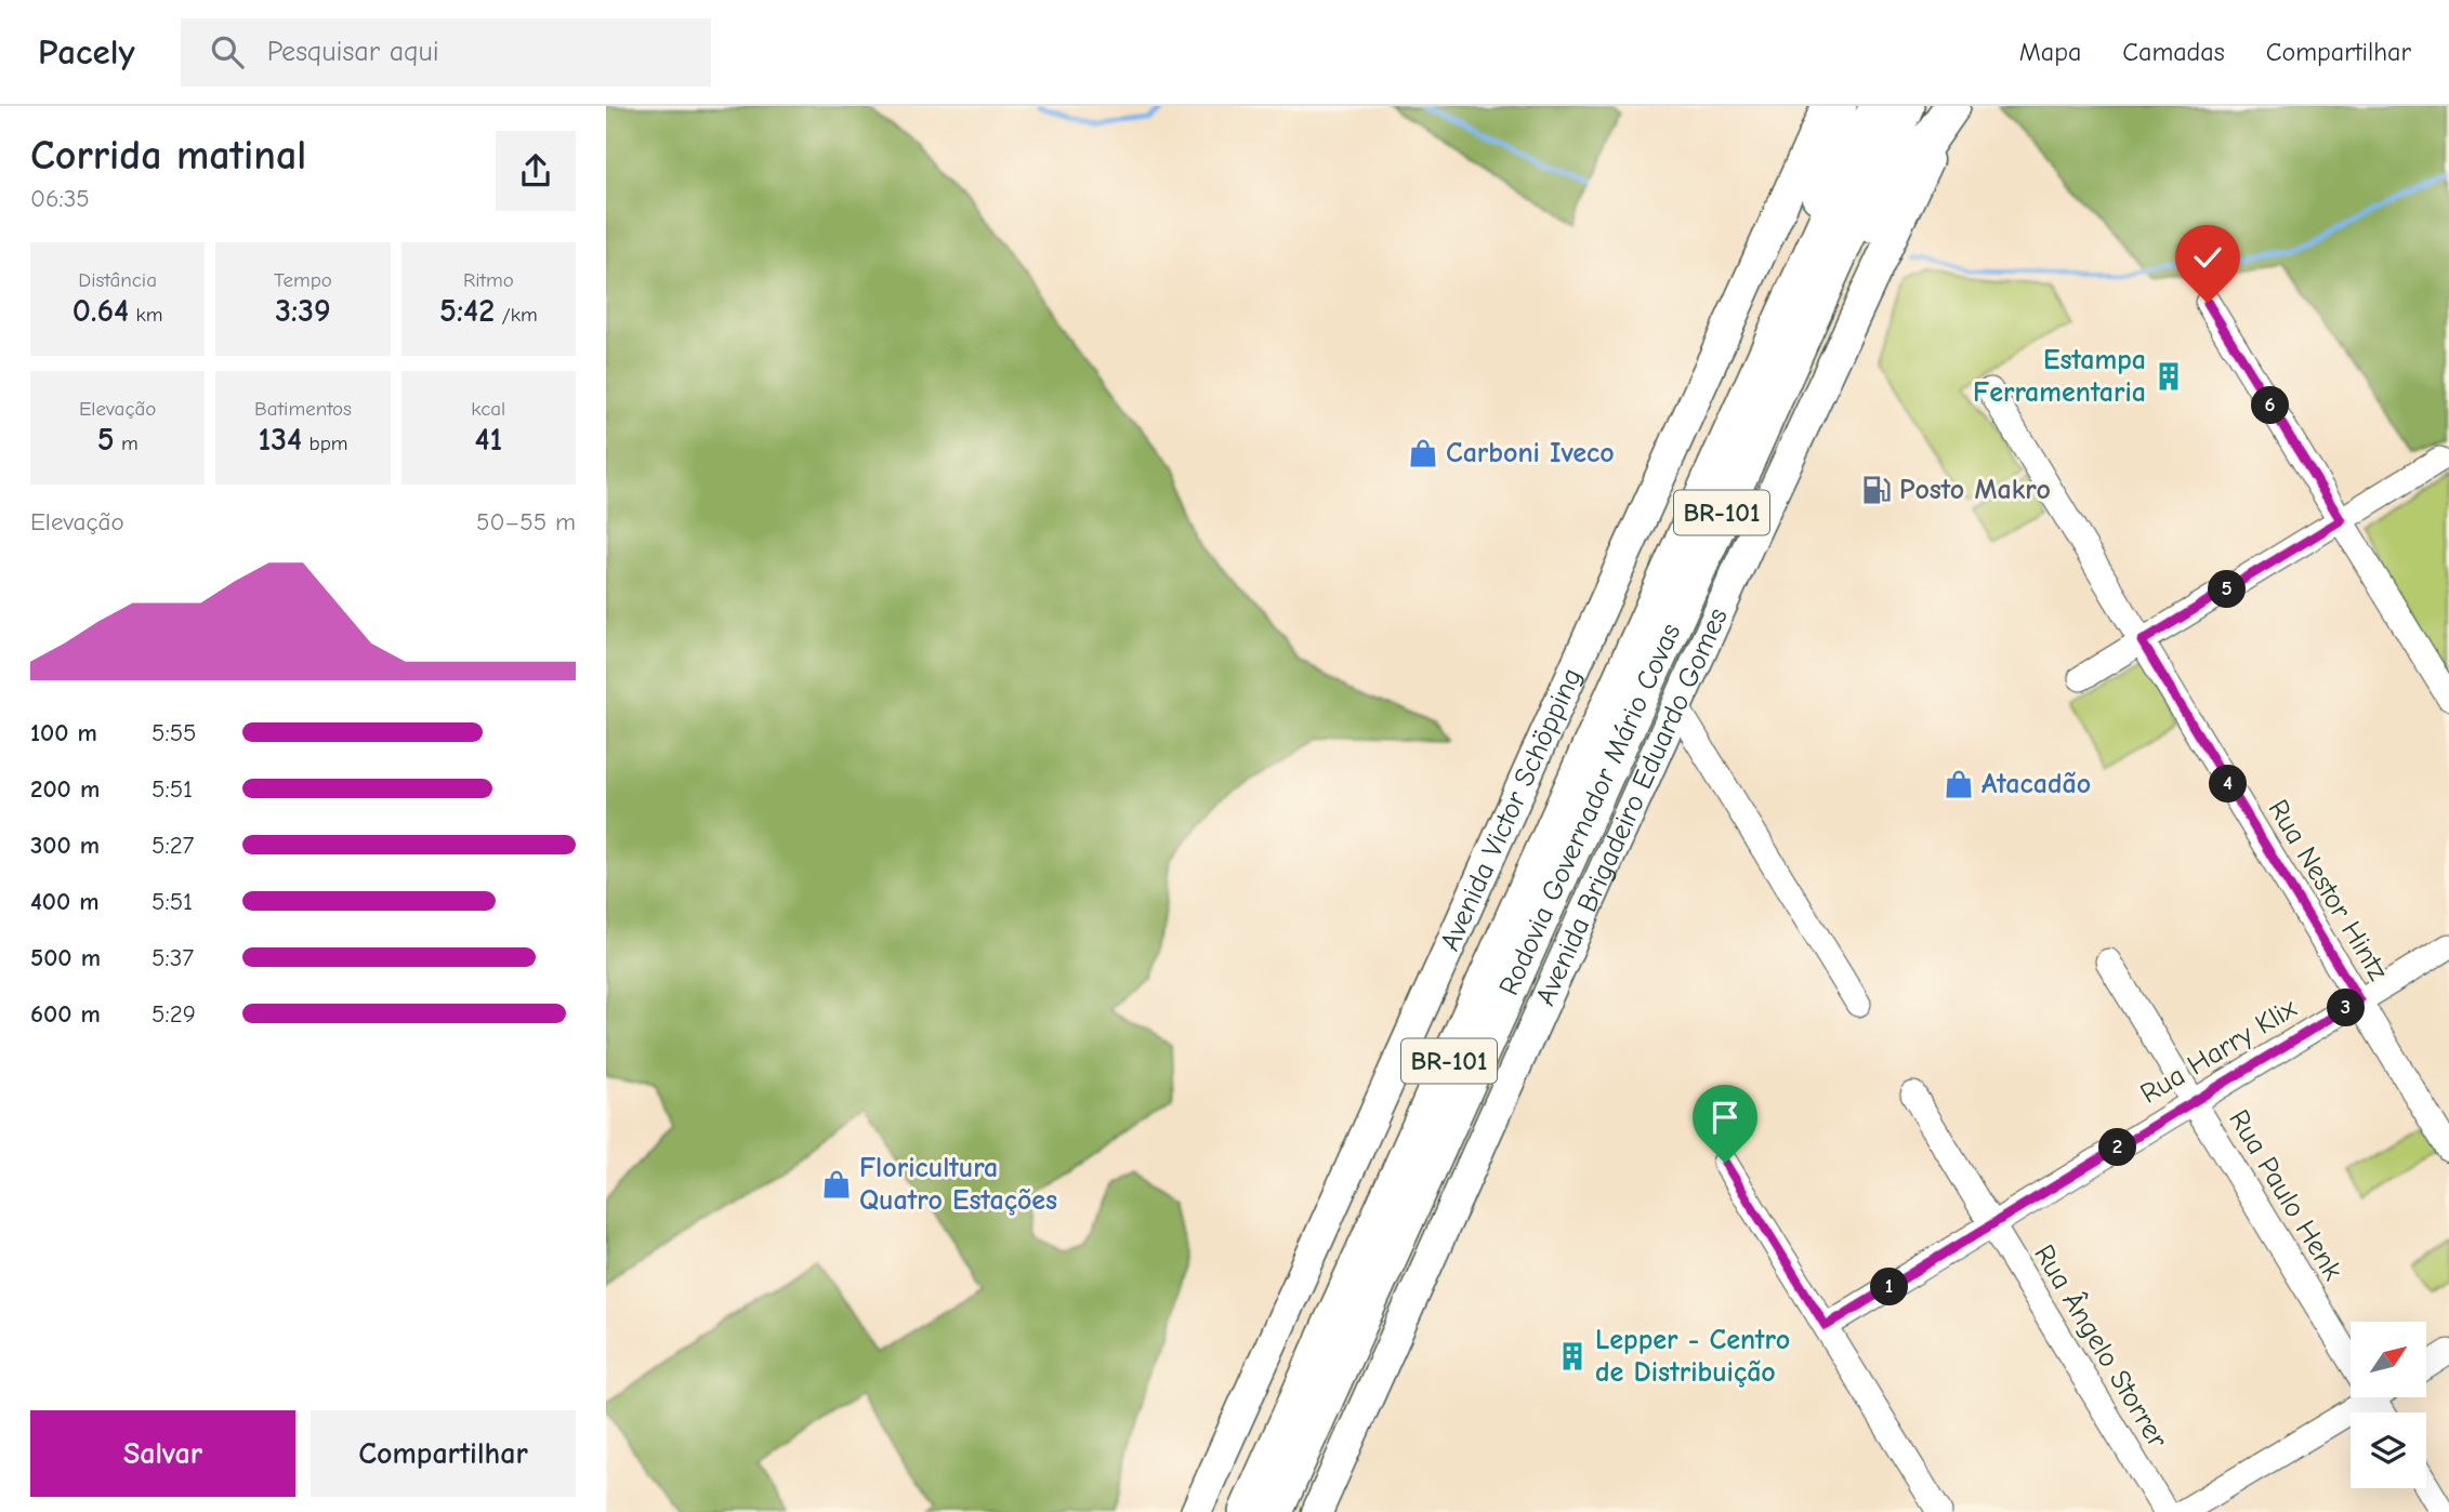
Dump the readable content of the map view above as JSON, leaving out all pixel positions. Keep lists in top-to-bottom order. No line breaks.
{"streets":{"highway":["BR-101","Rodovia Governador Mário Covas"],"main road":["Avenida Brigadeiro Eduardo Gomes","Avenida Victor Schöpping"],"street":["Rua Nestor Hintz","Rua Harry Klix","Rua Paulo Henk","Rua Ângelo Storrer"]},"crossings":[["Rua Nestor Hintz","Rua Harry Klix"],["Rua Harry Klix","Rua Paulo Henk"],["Rua Harry Klix","Rua Ângelo Storrer"]],"places":{"building":["Estampa Ferramentaria","Lepper - Centro de Distribuição"],"shop":["Carboni Iveco","Atacadão","Floricultura Quatro Estações"],"fuel station":["Posto Makro"]},"north":"top right","page":{"header":"Pacely","search":"Pesquisar aqui","nav":["Mapa","Camadas","Compartilhar"],"heading":["Corrida matinal","06:35"],"stats":[["Distância","0.64 km"],["Tempo","3:39"],["Ritmo","5:42 /km"],["Elevação","5 m"],["Batimentos","134 bpm"],["kcal","41"]],"pins":["6","5","4","3","2","1"],"chart":["Elevação","50–55 m"],"list":[{"name":"100 m","note":"5:55"},{"name":"200 m","note":"5:51"},{"name":"300 m","note":"5:27"},{"name":"400 m","note":"5:51"},{"name":"500 m","note":"5:37"},{"name":"600 m","note":"5:29"}],"buttons":["Salvar","Compartilhar"]}}
